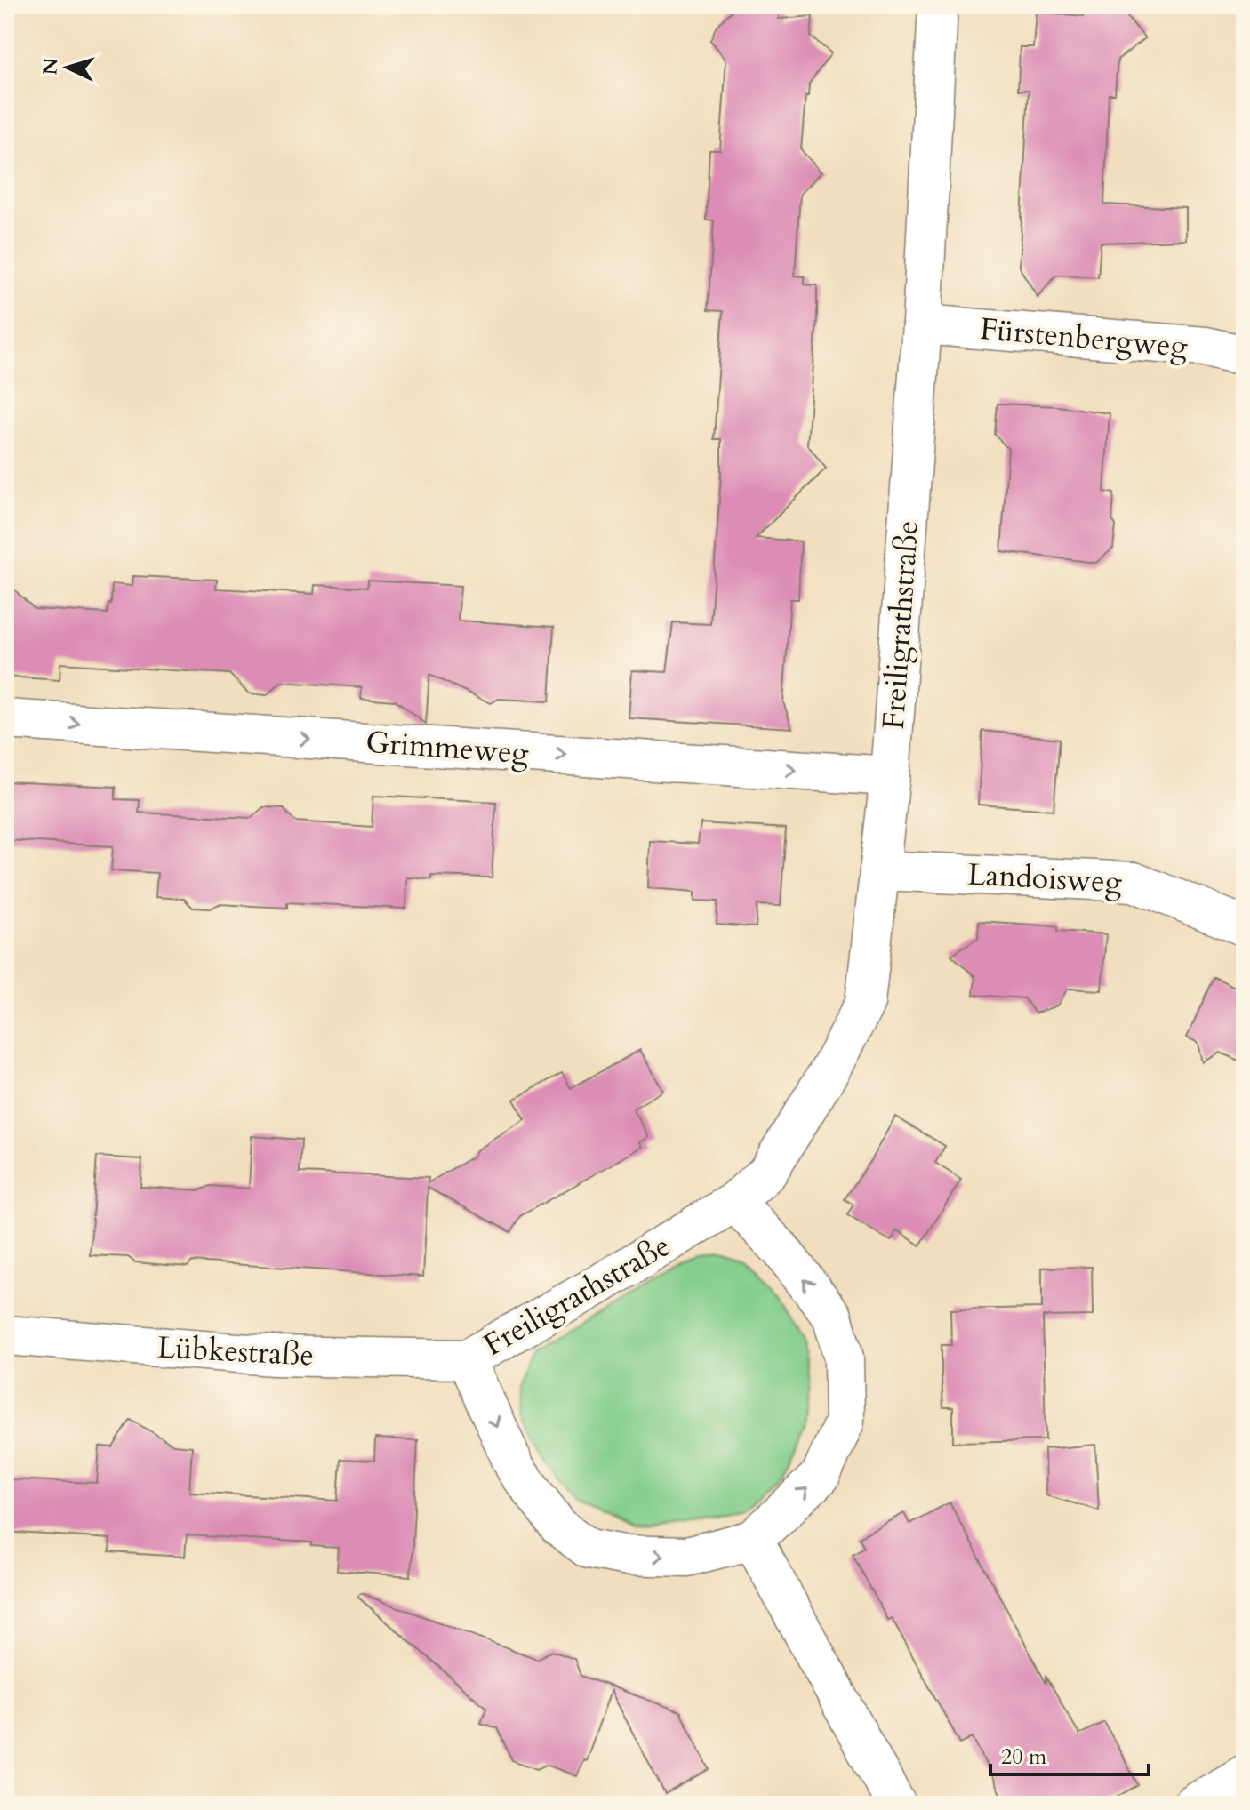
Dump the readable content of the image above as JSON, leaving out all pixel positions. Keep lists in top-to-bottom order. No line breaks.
{"streets":{"street":["Fürstenbergweg","Freiligrathstraße","Grimmeweg","Landoisweg","Lübkestraße"]},"crossings":[["Fürstenbergweg","Freiligrathstraße"],["Freiligrathstraße","Grimmeweg"],["Freiligrathstraße","Landoisweg"],["Freiligrathstraße","Lübkestraße"]],"one_way":["Grimmeweg"],"scale_bar":"20 m","north":"left"}
